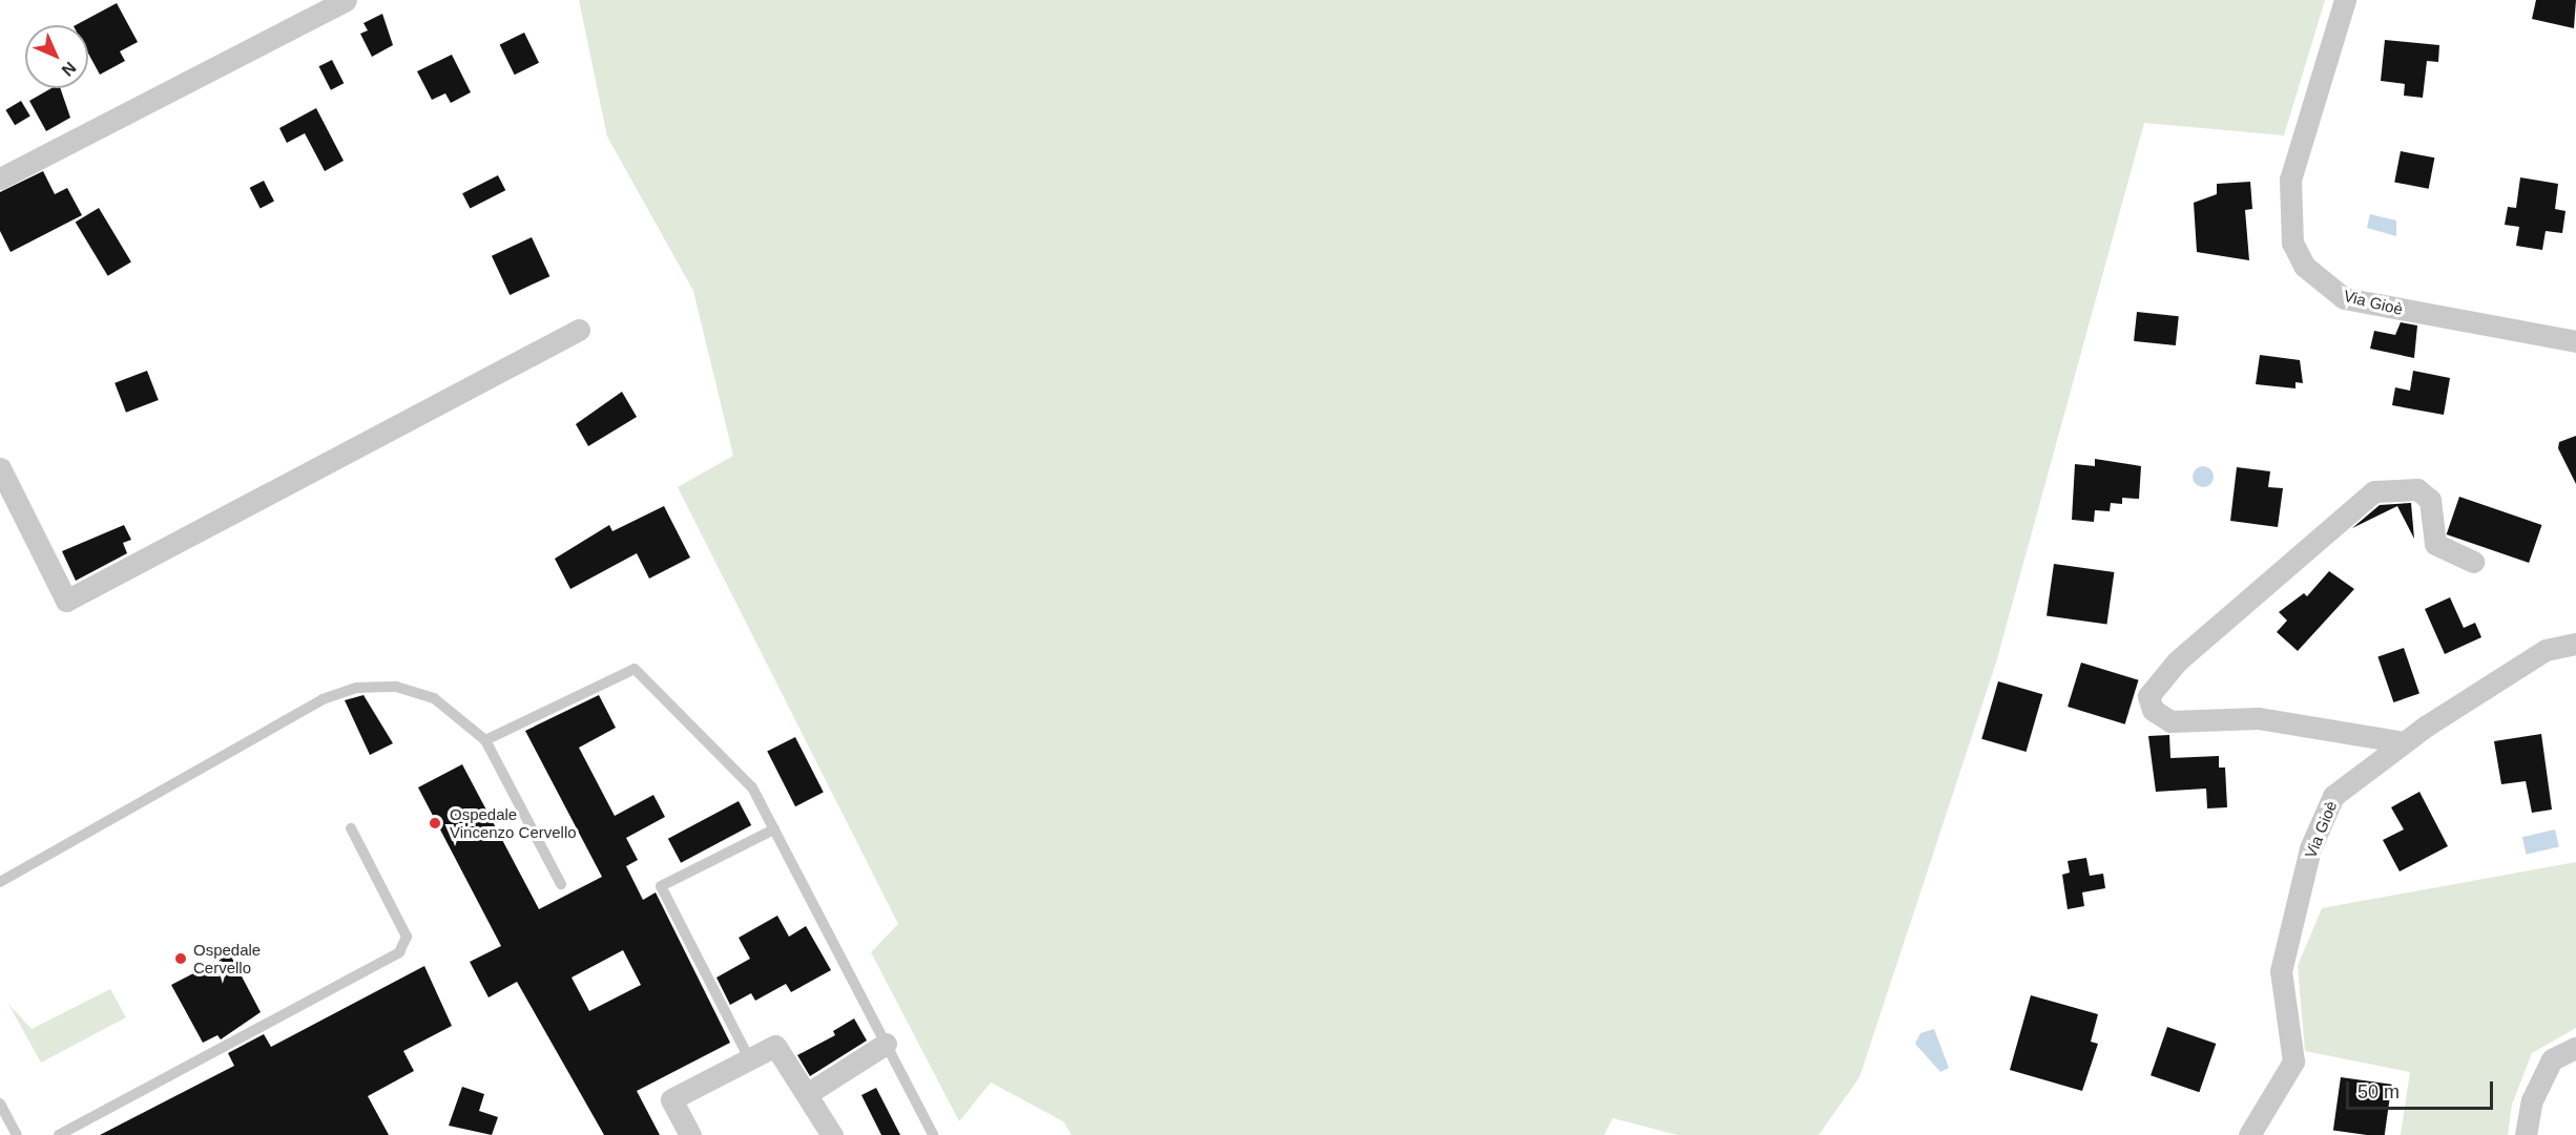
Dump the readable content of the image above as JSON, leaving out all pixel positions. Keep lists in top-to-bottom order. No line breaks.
{"streets":{"street":["Via Gioè"]},"places":["Ospedale Vincenzo Cervello","Ospedale Cervello"],"scale_bar":"50 m","north":"bottom right"}
